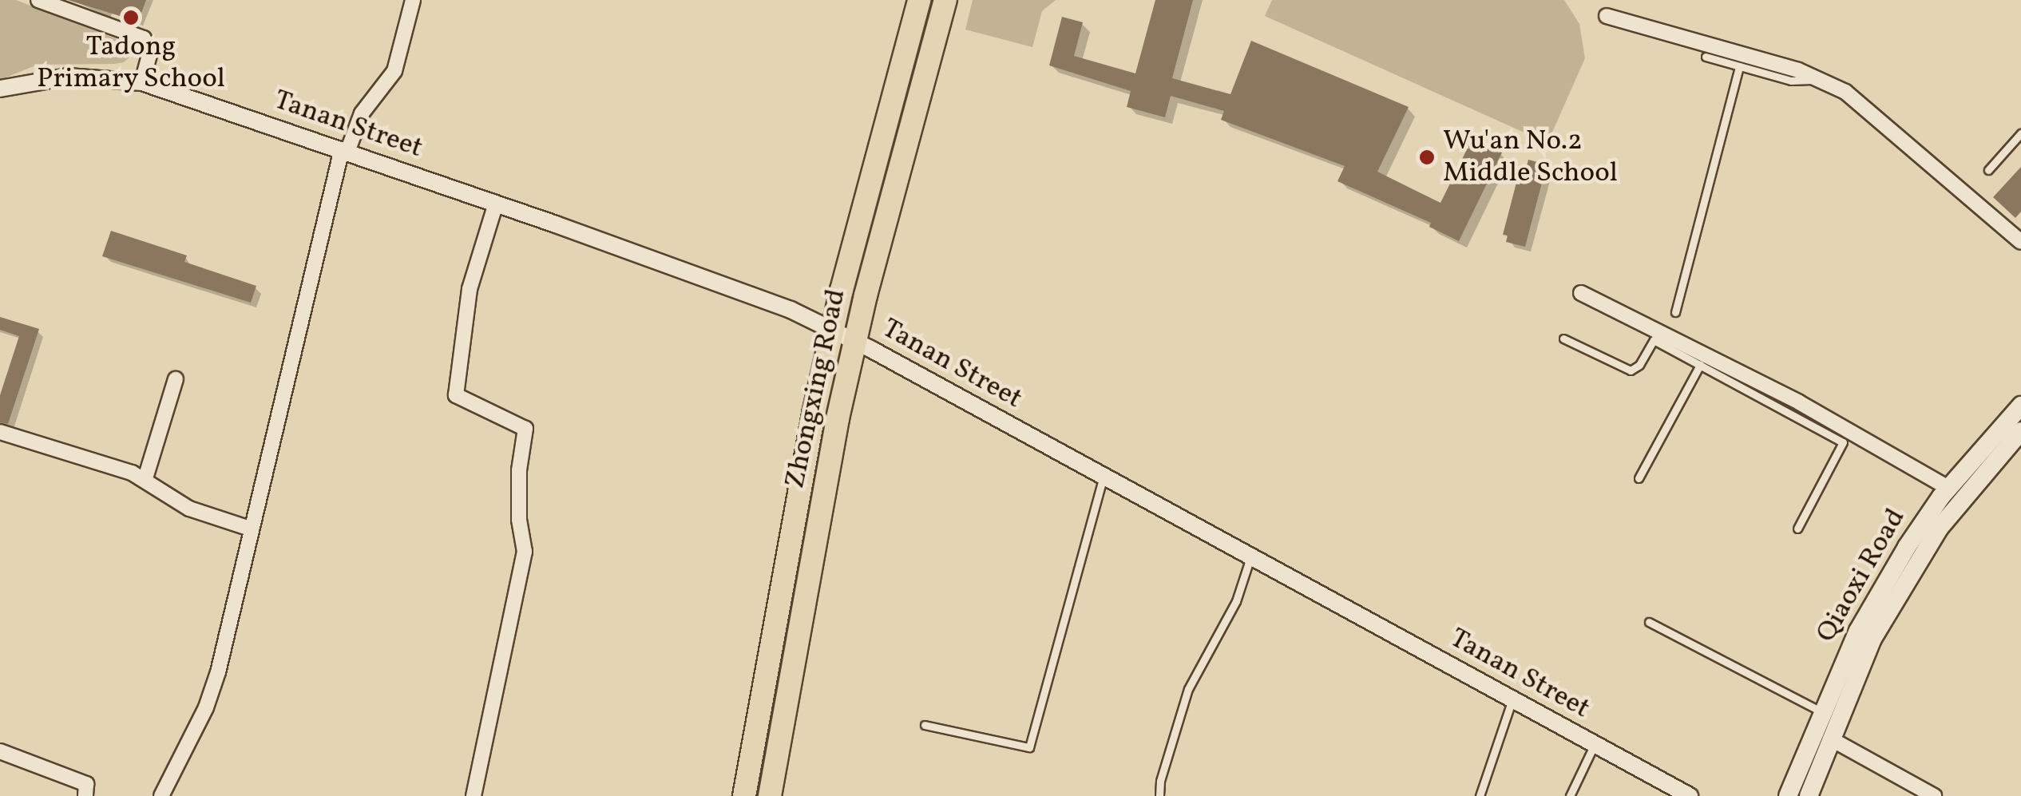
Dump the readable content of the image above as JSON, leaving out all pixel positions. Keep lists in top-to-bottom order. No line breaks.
{"streets":{"main road":["Zhongxing Road","Qiaoxi Road"],"street":["Tanan Street"]},"crossings":[["Tanan Street","Zhongxing Road"]],"places":["Tadong Primary School","Wu'an No.2 Middle School"]}
